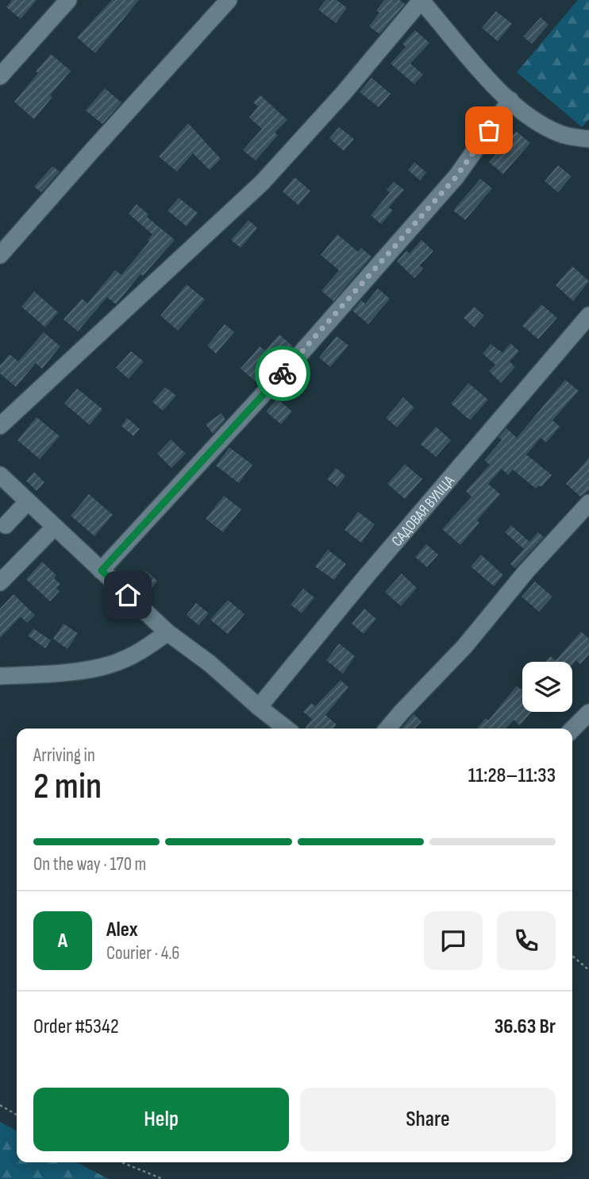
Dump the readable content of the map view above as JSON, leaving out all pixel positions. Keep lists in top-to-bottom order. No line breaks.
{"streets":{"street":["САДОВАЯ ВУЛІЦА"]},"page":{"heading":["2 min","Arriving in","11:28–11:33"],"panel":["Alex","Courier · 4.6","Order #5342","36.63 Br"],"bar":"On the way · 170 m","round":"A","buttons":["Help","Share"]}}
